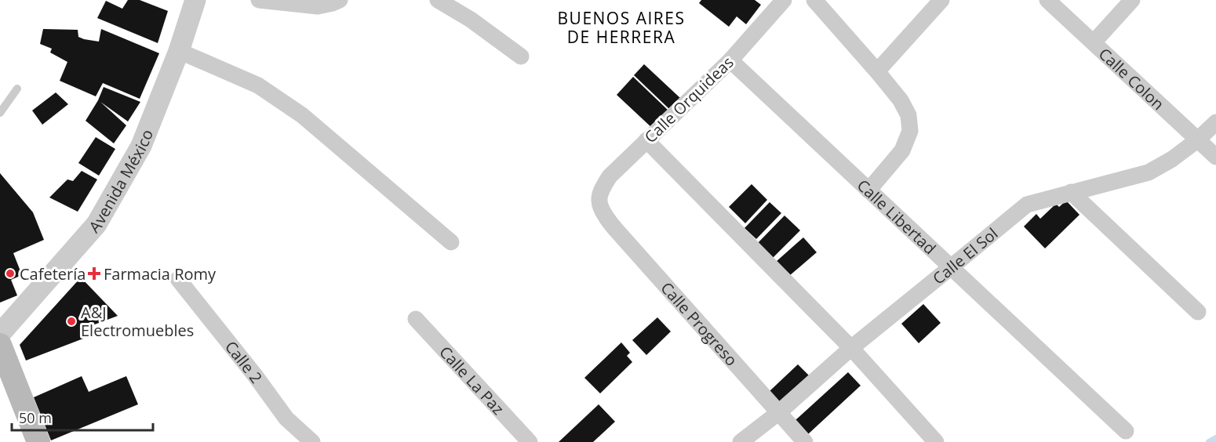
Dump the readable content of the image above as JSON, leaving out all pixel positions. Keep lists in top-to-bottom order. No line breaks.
{"streets":{"street":["Calle Colon","Calle Orquideas","Avenida México","Calle Libertad","Calle El Sol","Calle Progreso","Calle 2","Calle La Paz"]},"crossings":[["Calle Colon","Calle El Sol"],["Calle Orquideas","Calle Libertad"],["Calle Orquideas","Calle Progreso"],["Calle Libertad","Calle El Sol"],["Calle El Sol","Calle Progreso"]],"districts":["BUENOS AIRES DE HERRERA"],"places":{"other":["Cafetería","A&J Electromuebles"],"health":["Farmacia Romy"]},"scale_bar":"50 m"}
